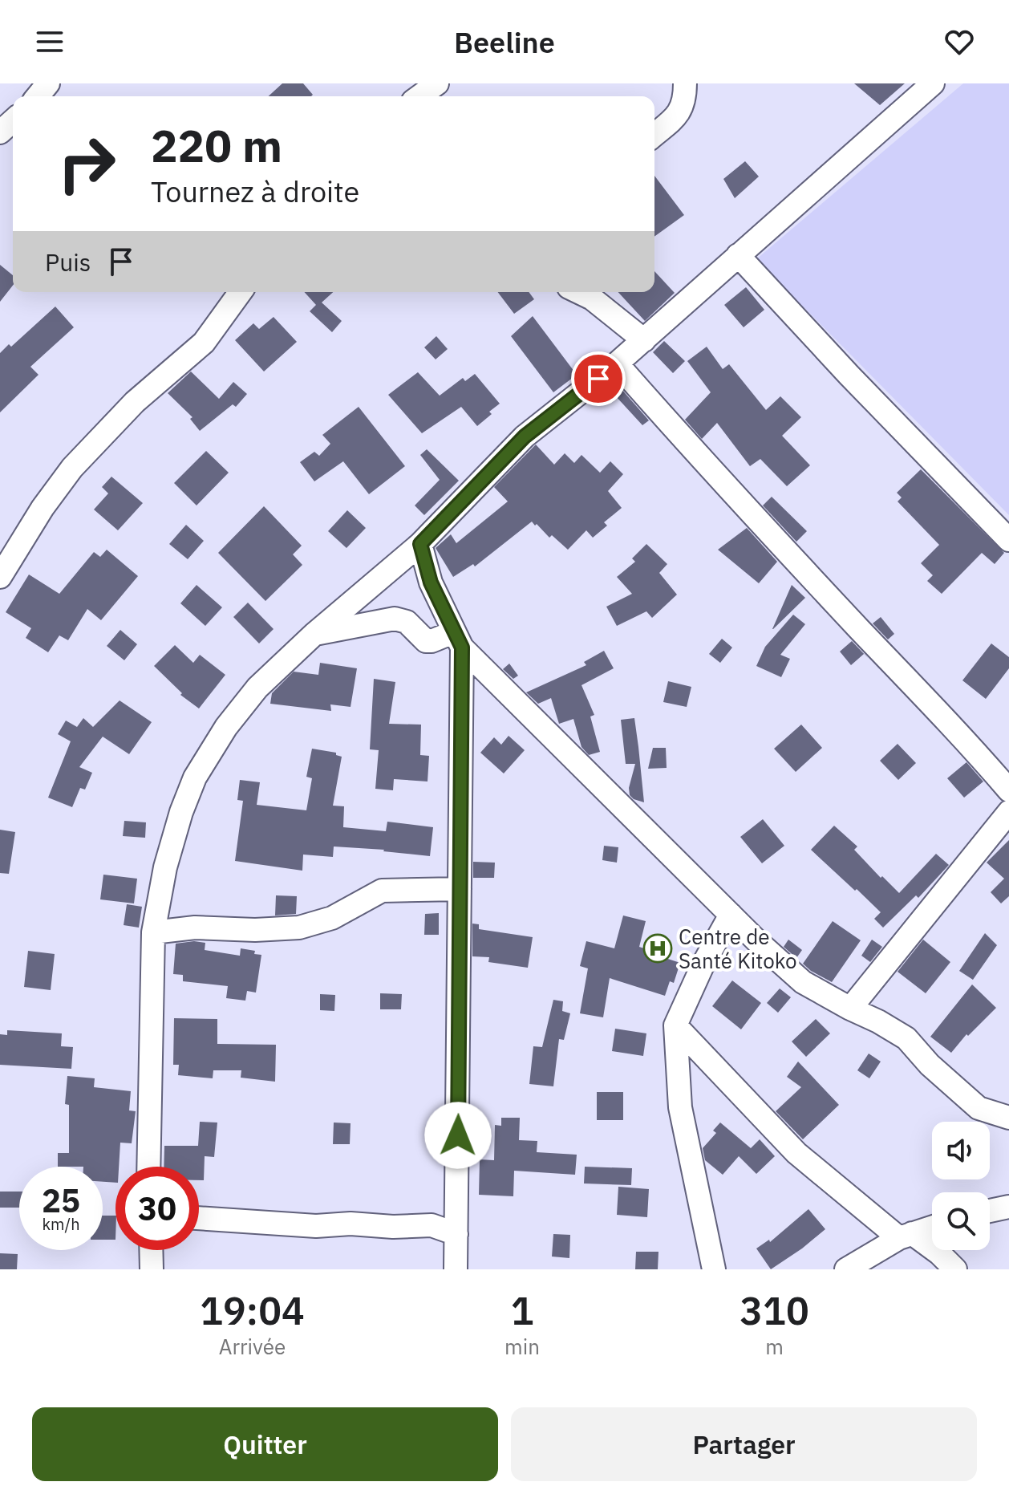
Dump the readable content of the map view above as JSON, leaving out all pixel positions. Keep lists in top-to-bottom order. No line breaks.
{"places":{"hospital":["Centre de Santé Kitoko"]},"page":{"header":"Beeline","turn":["220 m","Tournez à droite"],"then":"Puis","speed":"25 km/h","limit":"30","eta":["19:04","Arrivée","1","min","310","m"],"buttons":["Quitter","Partager"]}}
